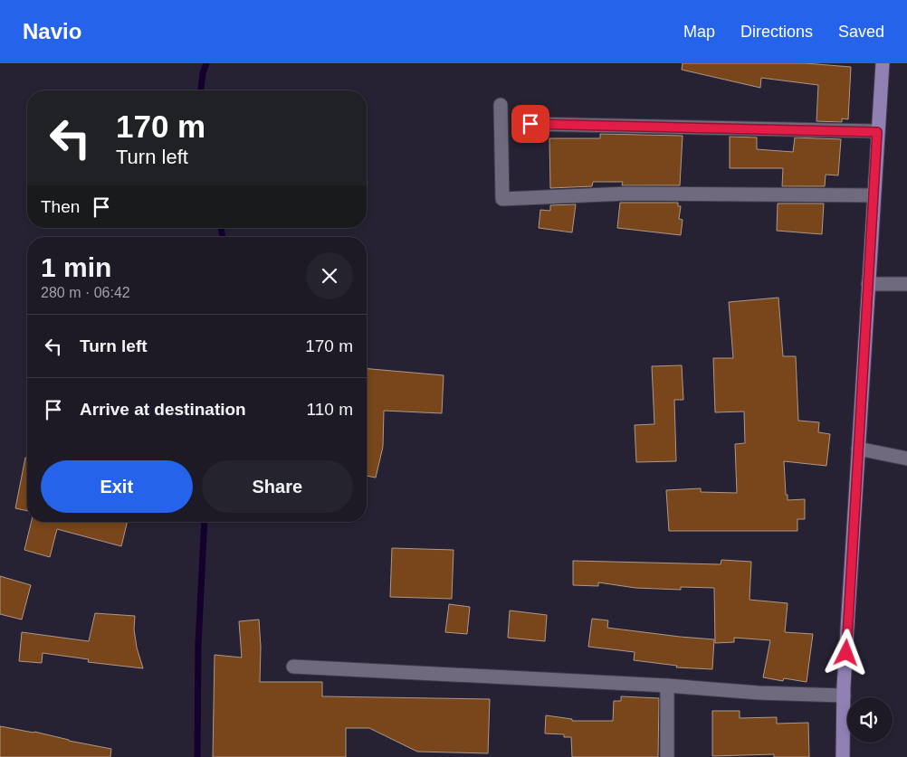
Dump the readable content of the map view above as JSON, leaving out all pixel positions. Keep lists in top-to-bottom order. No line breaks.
{"page":{"header":"Navio","nav":["Map","Directions","Saved"],"turn":["170 m","Turn left"],"then":"Then","heading":["1 min","280 m · 06:42"],"list":[{"name":"Turn left","value":"170 m"},{"name":"Arrive at destination","value":"110 m"}],"buttons":["Exit","Share"]}}
